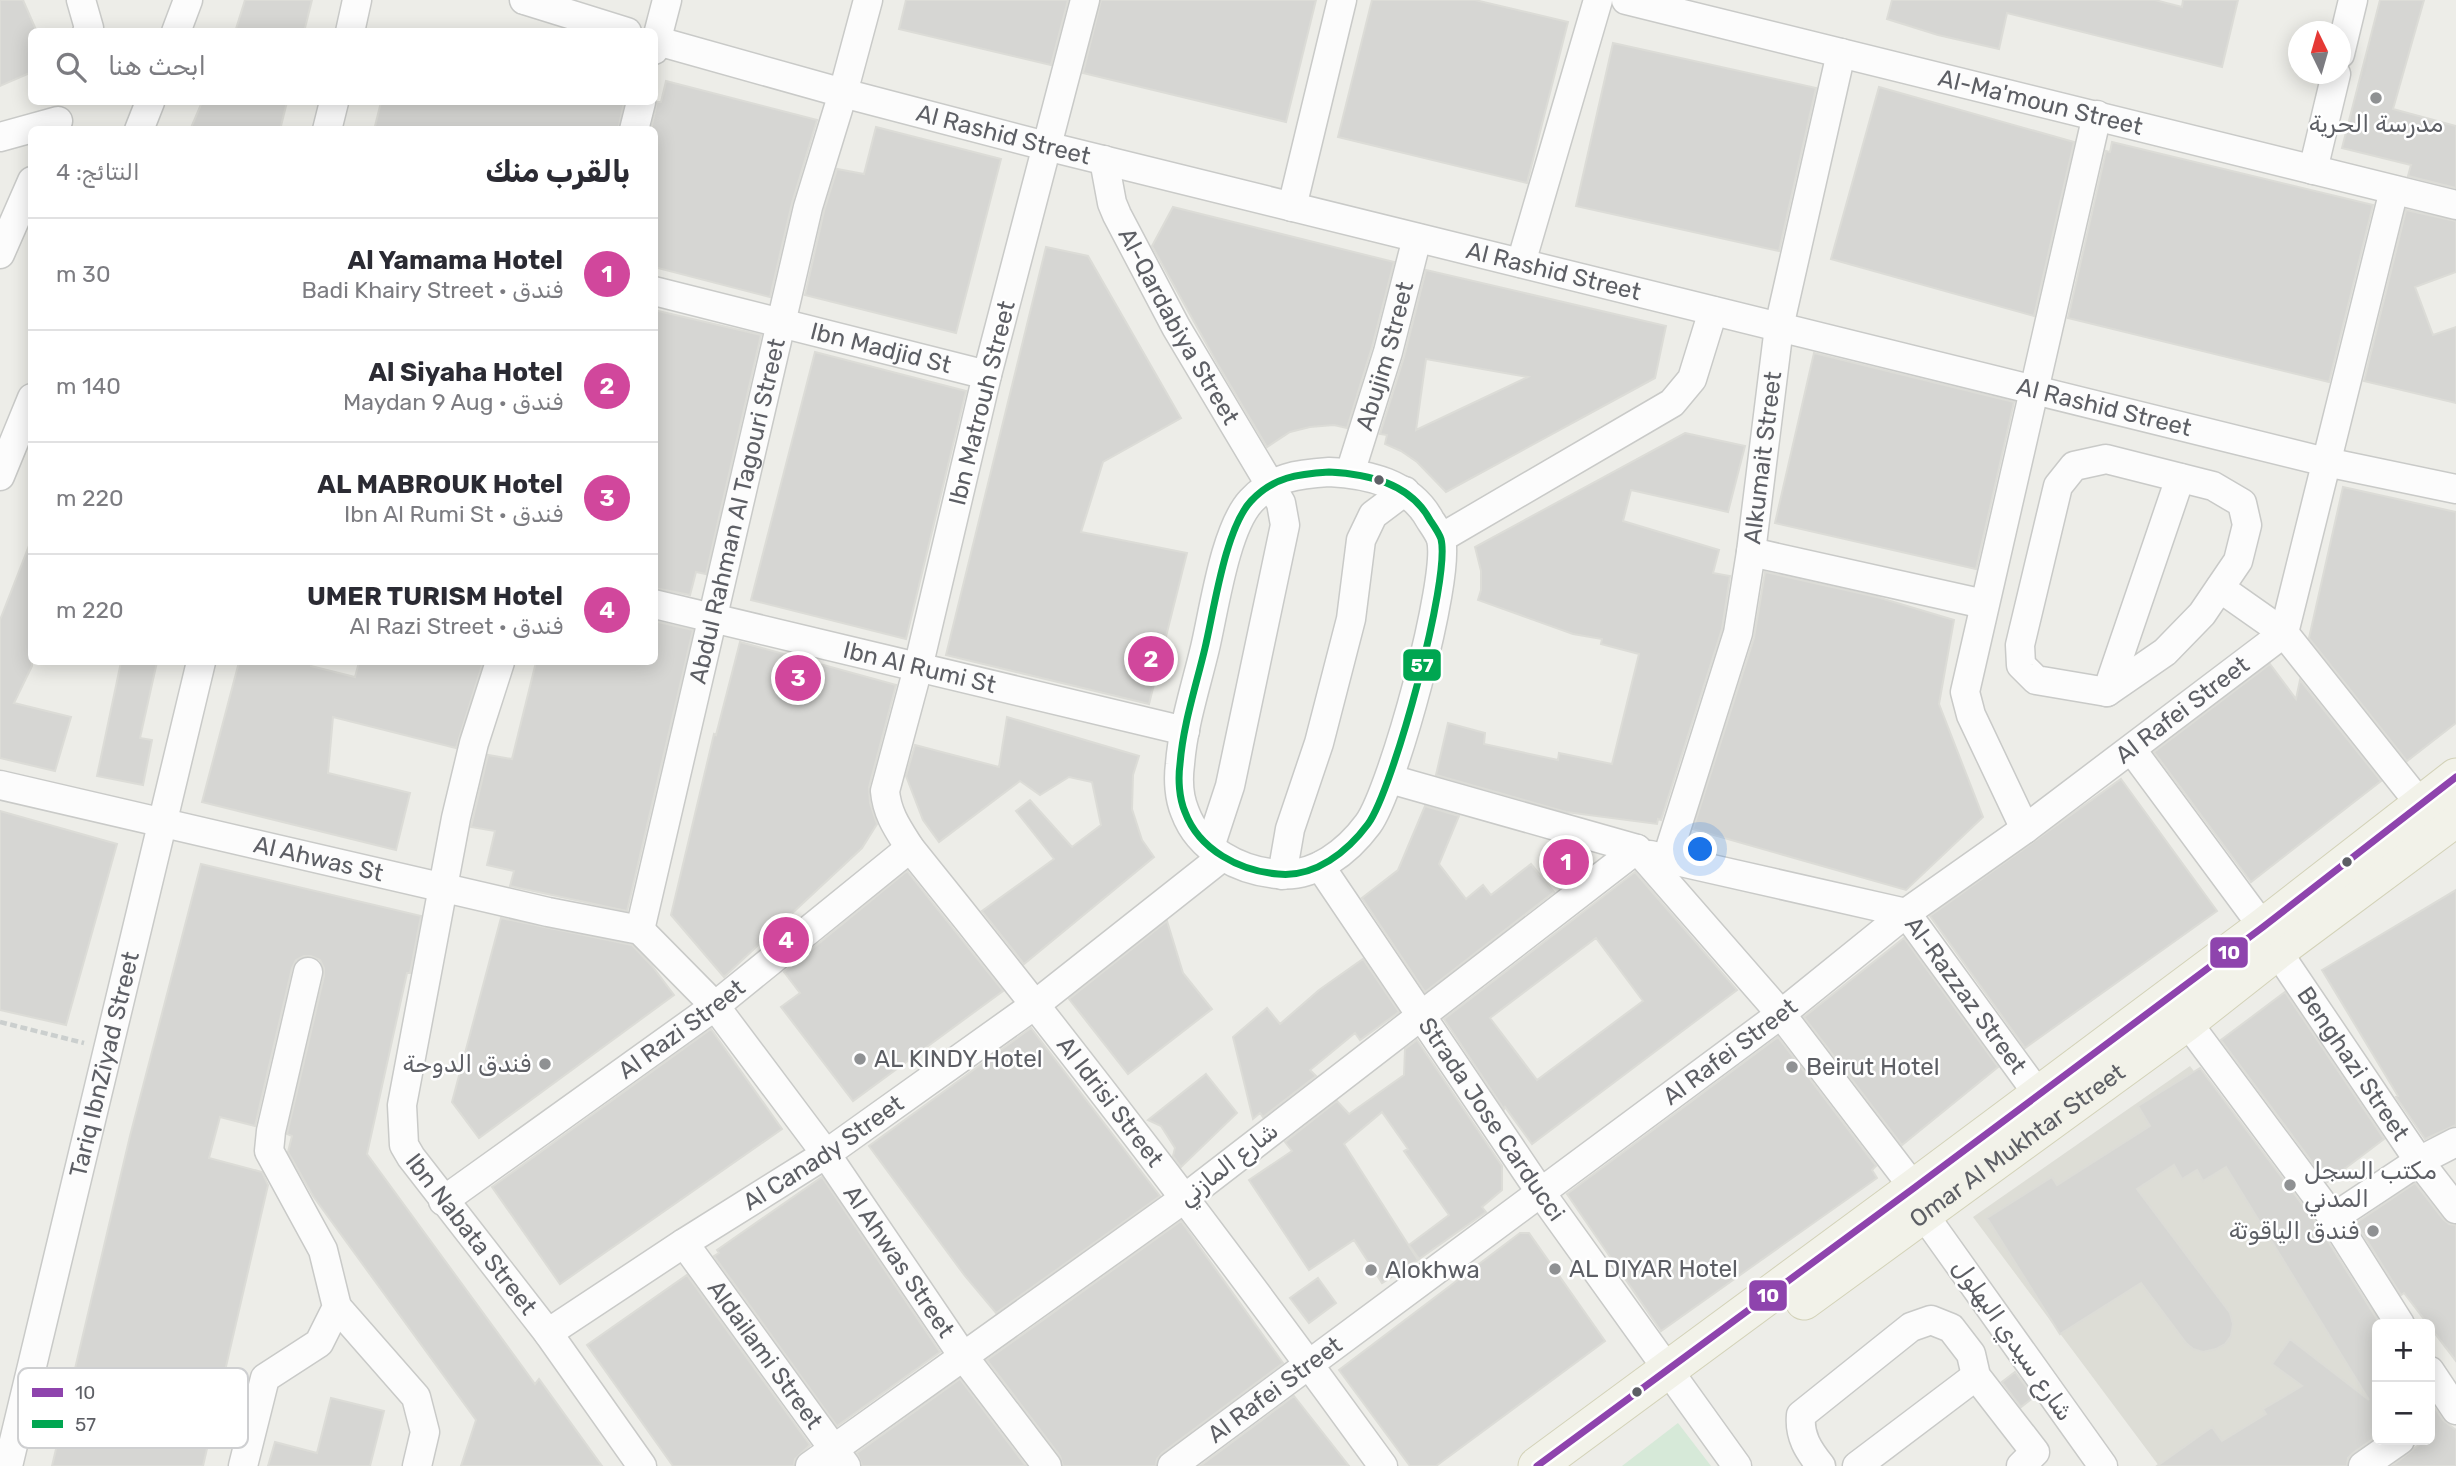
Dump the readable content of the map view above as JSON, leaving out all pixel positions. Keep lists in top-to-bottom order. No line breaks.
{"streets":{"main road":["Omar Al Mukhtar Street"],"street":["Al-Ma'moun Street","Al Rashid Street","Al-Qardabiya Street","Ibn Madjid St","Abujim Street","Ibn Matrouh Street","Alkumait Street","Abdul Rahman Al Tagouri Street","Ibn Al Rumi St","Al Rafei Street","Al Ahwas St","Al-Razzaz Street","Al Razi Street","Benghazi Street","Tariq IbnZiyad Street","Al Idrisi Street","Strada Jose Carducci","Al Canady Street","شارع المازني","Ibn Nabata Street","Al Ahwas Street","شارع سيدي البهلول","Aldailami Street"]},"crossings":[["Al-Ma'moun Street","Alkumait Street"],["Al Rashid Street","Al-Qardabiya Street"],["Al Rashid Street","Abujim Street"],["Al Rashid Street","Ibn Matrouh Street"],["Al Rashid Street","Alkumait Street"],["Al Rashid Street","Abdul Rahman Al Tagouri Street"],["Al-Qardabiya Street","Al Canady Street"],["Ibn Madjid St","Ibn Matrouh Street"],["Ibn Madjid St","Abdul Rahman Al Tagouri Street"],["Ibn Matrouh Street","Ibn Al Rumi St"],["Ibn Matrouh Street","Al Idrisi Street"],["Alkumait Street","Al-Razzaz Street"],["Alkumait Street","شارع المازني"],["Alkumait Street","شارع سيدي البهلول"],["Abdul Rahman Al Tagouri Street","Ibn Al Rumi St"],["Abdul Rahman Al Tagouri Street","Al Ahwas St"],["Abdul Rahman Al Tagouri Street","Al Ahwas Street"],["Al Rafei Street","Al-Razzaz Street"],["Al Rafei Street","Benghazi Street"],["Al Rafei Street","Al Idrisi Street"],["Al Rafei Street","Strada Jose Carducci"],["Al Rafei Street","شارع سيدي البهلول"],["Al Ahwas St","Tariq IbnZiyad Street"],["Al Ahwas St","Ibn Nabata Street"],["Al Ahwas St","Al Ahwas Street"],["Al-Razzaz Street","Omar Al Mukhtar Street"],["Al-Razzaz Street","شارع المازني"],["Al-Razzaz Street","شارع سيدي البهلول"],["Al Razi Street","Al Idrisi Street"],["Al Razi Street","Ibn Nabata Street"],["Al Razi Street","Al Ahwas Street"],["Benghazi Street","Omar Al Mukhtar Street"],["Al Idrisi Street","Al Canady Street"],["Al Idrisi Street","شارع المازني"],["Strada Jose Carducci","Omar Al Mukhtar Street"],["Strada Jose Carducci","شارع المازني"],["Omar Al Mukhtar Street","شارع سيدي البهلول"],["Al Canady Street","Ibn Nabata Street"],["Al Canady Street","Al Ahwas Street"],["Al Canady Street","Aldailami Street"],["شارع المازني","Al Ahwas Street"],["شارع المازني","شارع سيدي البهلول"],["شارع المازني","Aldailami Street"]],"places":["مدرسة الحرية","AL KINDY Hotel","فندق الدوحة","Beirut Hotel","مكتب السجل المدني","فندق الياقوتة","AL DIYAR Hotel","Alokhwa"],"lines":["transit line 57","transit line 10"],"legend":["10","57"],"north":"top","page":{"search":"ابحث هنا","heading":["بالقرب منك","النتائج: 4"],"list":[{"mark":"1","name":"Al Yamama Hotel","note":"فندق · Badi Khairy Street","value":"30 m"},{"mark":"2","name":"Al Siyaha Hotel","note":"فندق · Maydan 9 Aug","value":"140 m"},{"mark":"3","name":"AL MABROUK Hotel","note":"فندق · Ibn Al Rumi St","value":"220 m"},{"mark":"4","name":"UMER TURISM Hotel","note":"فندق · Al Razi Street","value":"220 m"}],"pins":["2","3","1","4"],"map_buttons":["+","−"]}}
